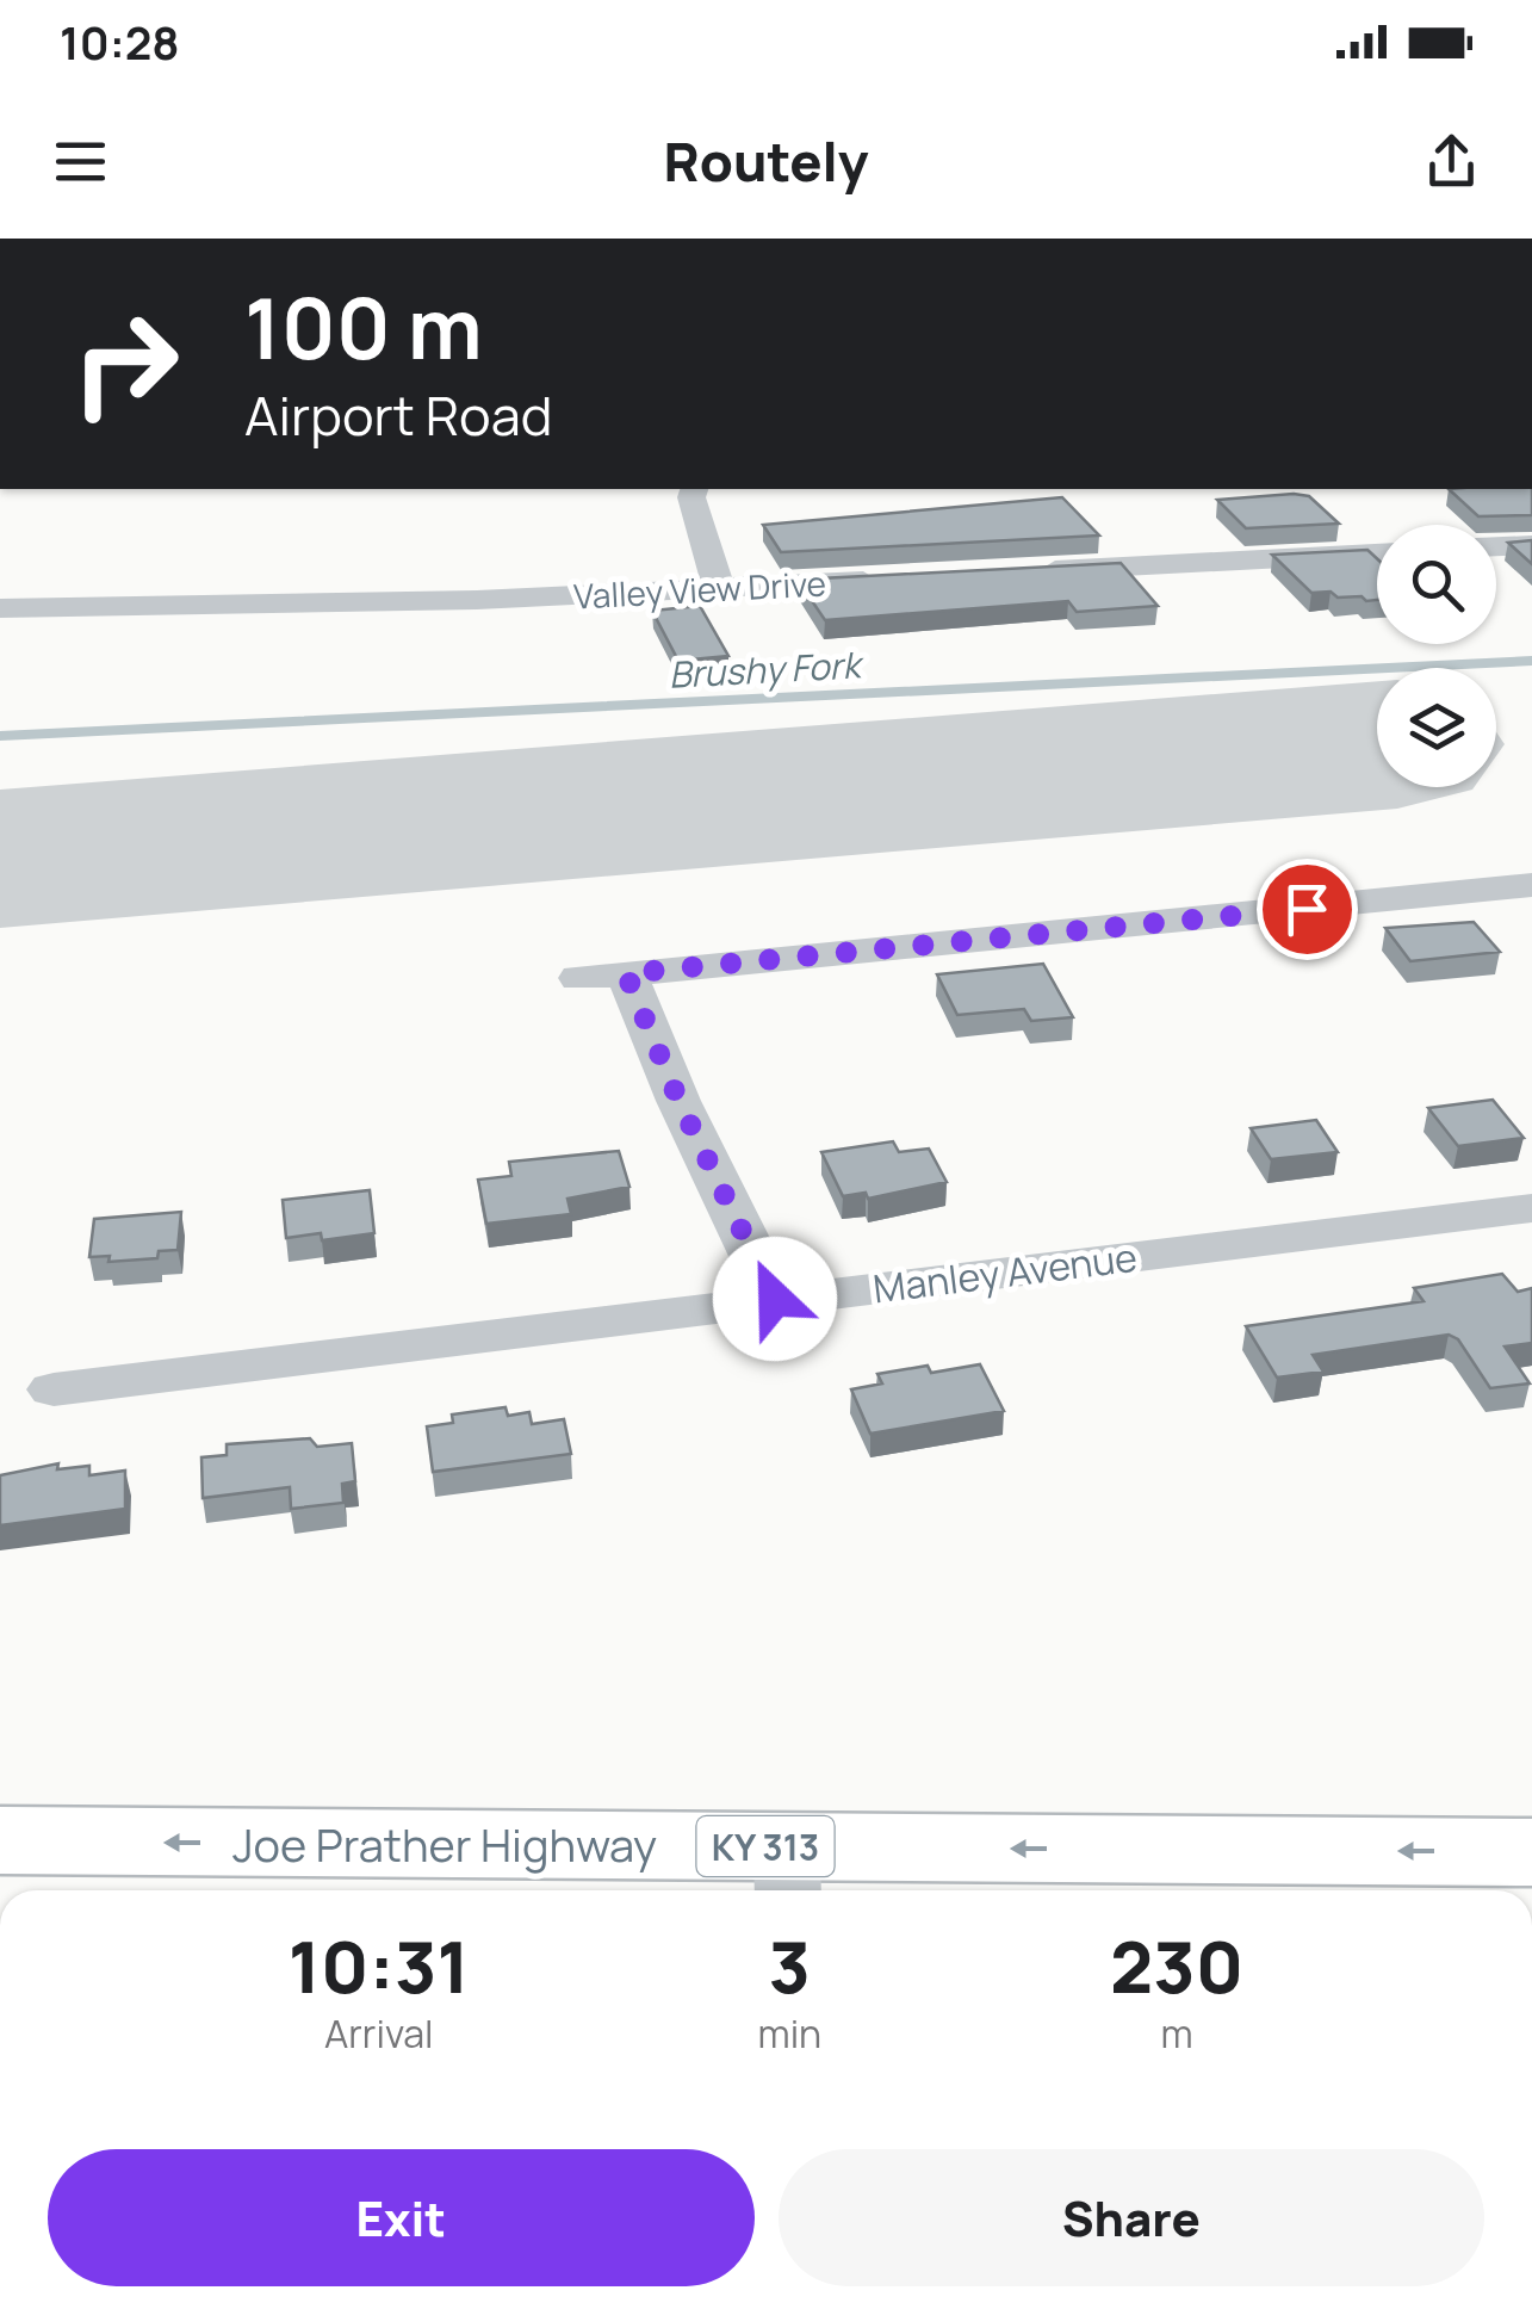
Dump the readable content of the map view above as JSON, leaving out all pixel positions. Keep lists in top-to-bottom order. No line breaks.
{"streets":{"highway":["Joe Prather Highway","KY 313"],"street":["Valley View Drive","Manley Avenue"]},"one_way":["Joe Prather Highway"],"water":["Brushy Fork"],"page":{"status":"10:28","header":"Routely","turn":["100 m","Airport Road"],"eta":["10:31","Arrival","3","min","230","m"],"buttons":["Exit","Share"]}}
